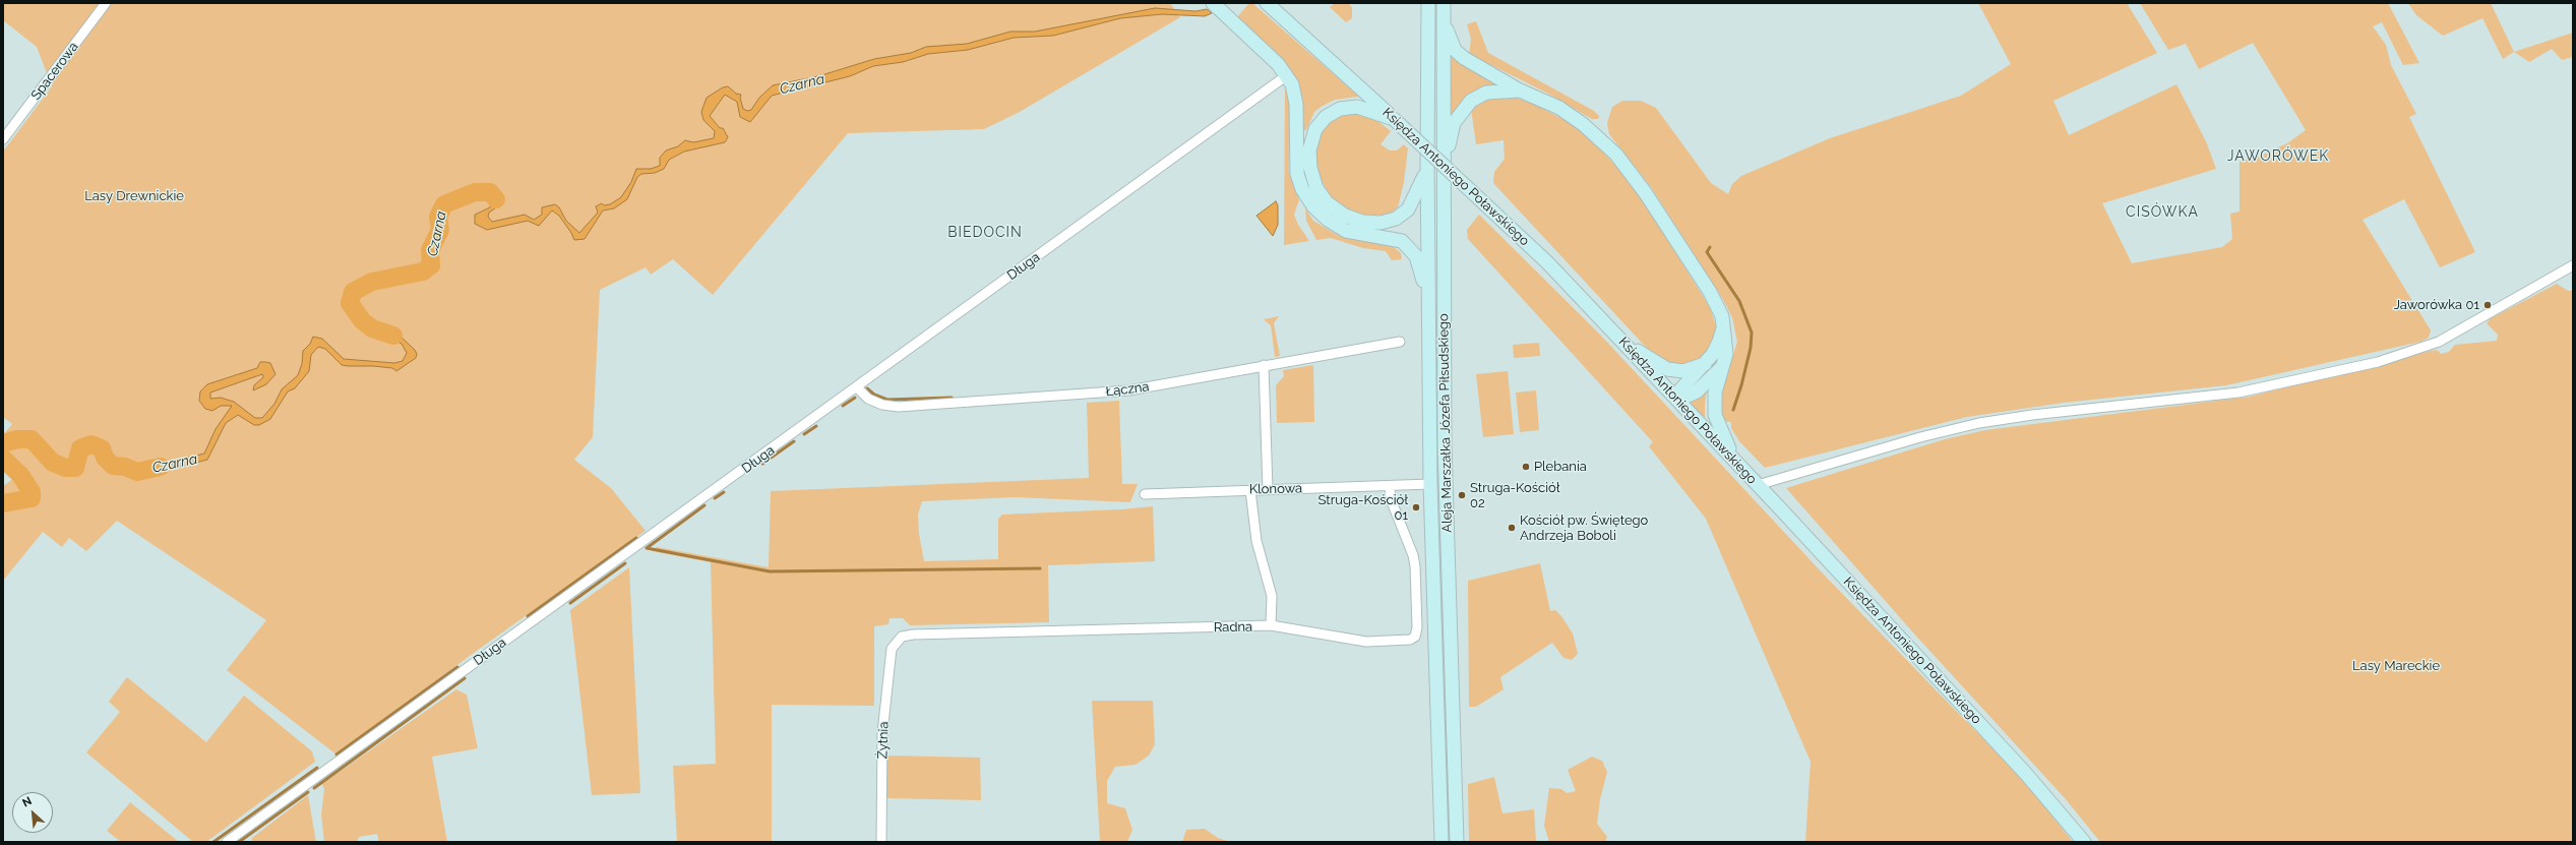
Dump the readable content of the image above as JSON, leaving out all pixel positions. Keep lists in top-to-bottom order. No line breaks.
{"streets":{"main road":["Księdza Antoniego Poławskiego","Aleja Marszałka Józefa Piłsudskiego"],"street":["Spacerowa","Długa","Łączna","Klonowa","Radna","Żytnia"]},"crossings":[["Długa","Łączna"],["Aleja Marszałka Józefa Piłsudskiego","Klonowa"],["Klonowa","Radna"],["Radna","Żytnia"]],"districts":["JAWORÓWEK","CISÓWKA","BIEDOCIN"],"water":["Czarna"],"parks":["Lasy Drewnickie","Lasy Mareckie"],"places":["Jaworówka 01","Plebania","Struga-Kościół 02","Struga-Kościół 01","Kościół pw. Świętego Andrzeja Boboli"],"north":"top left"}
